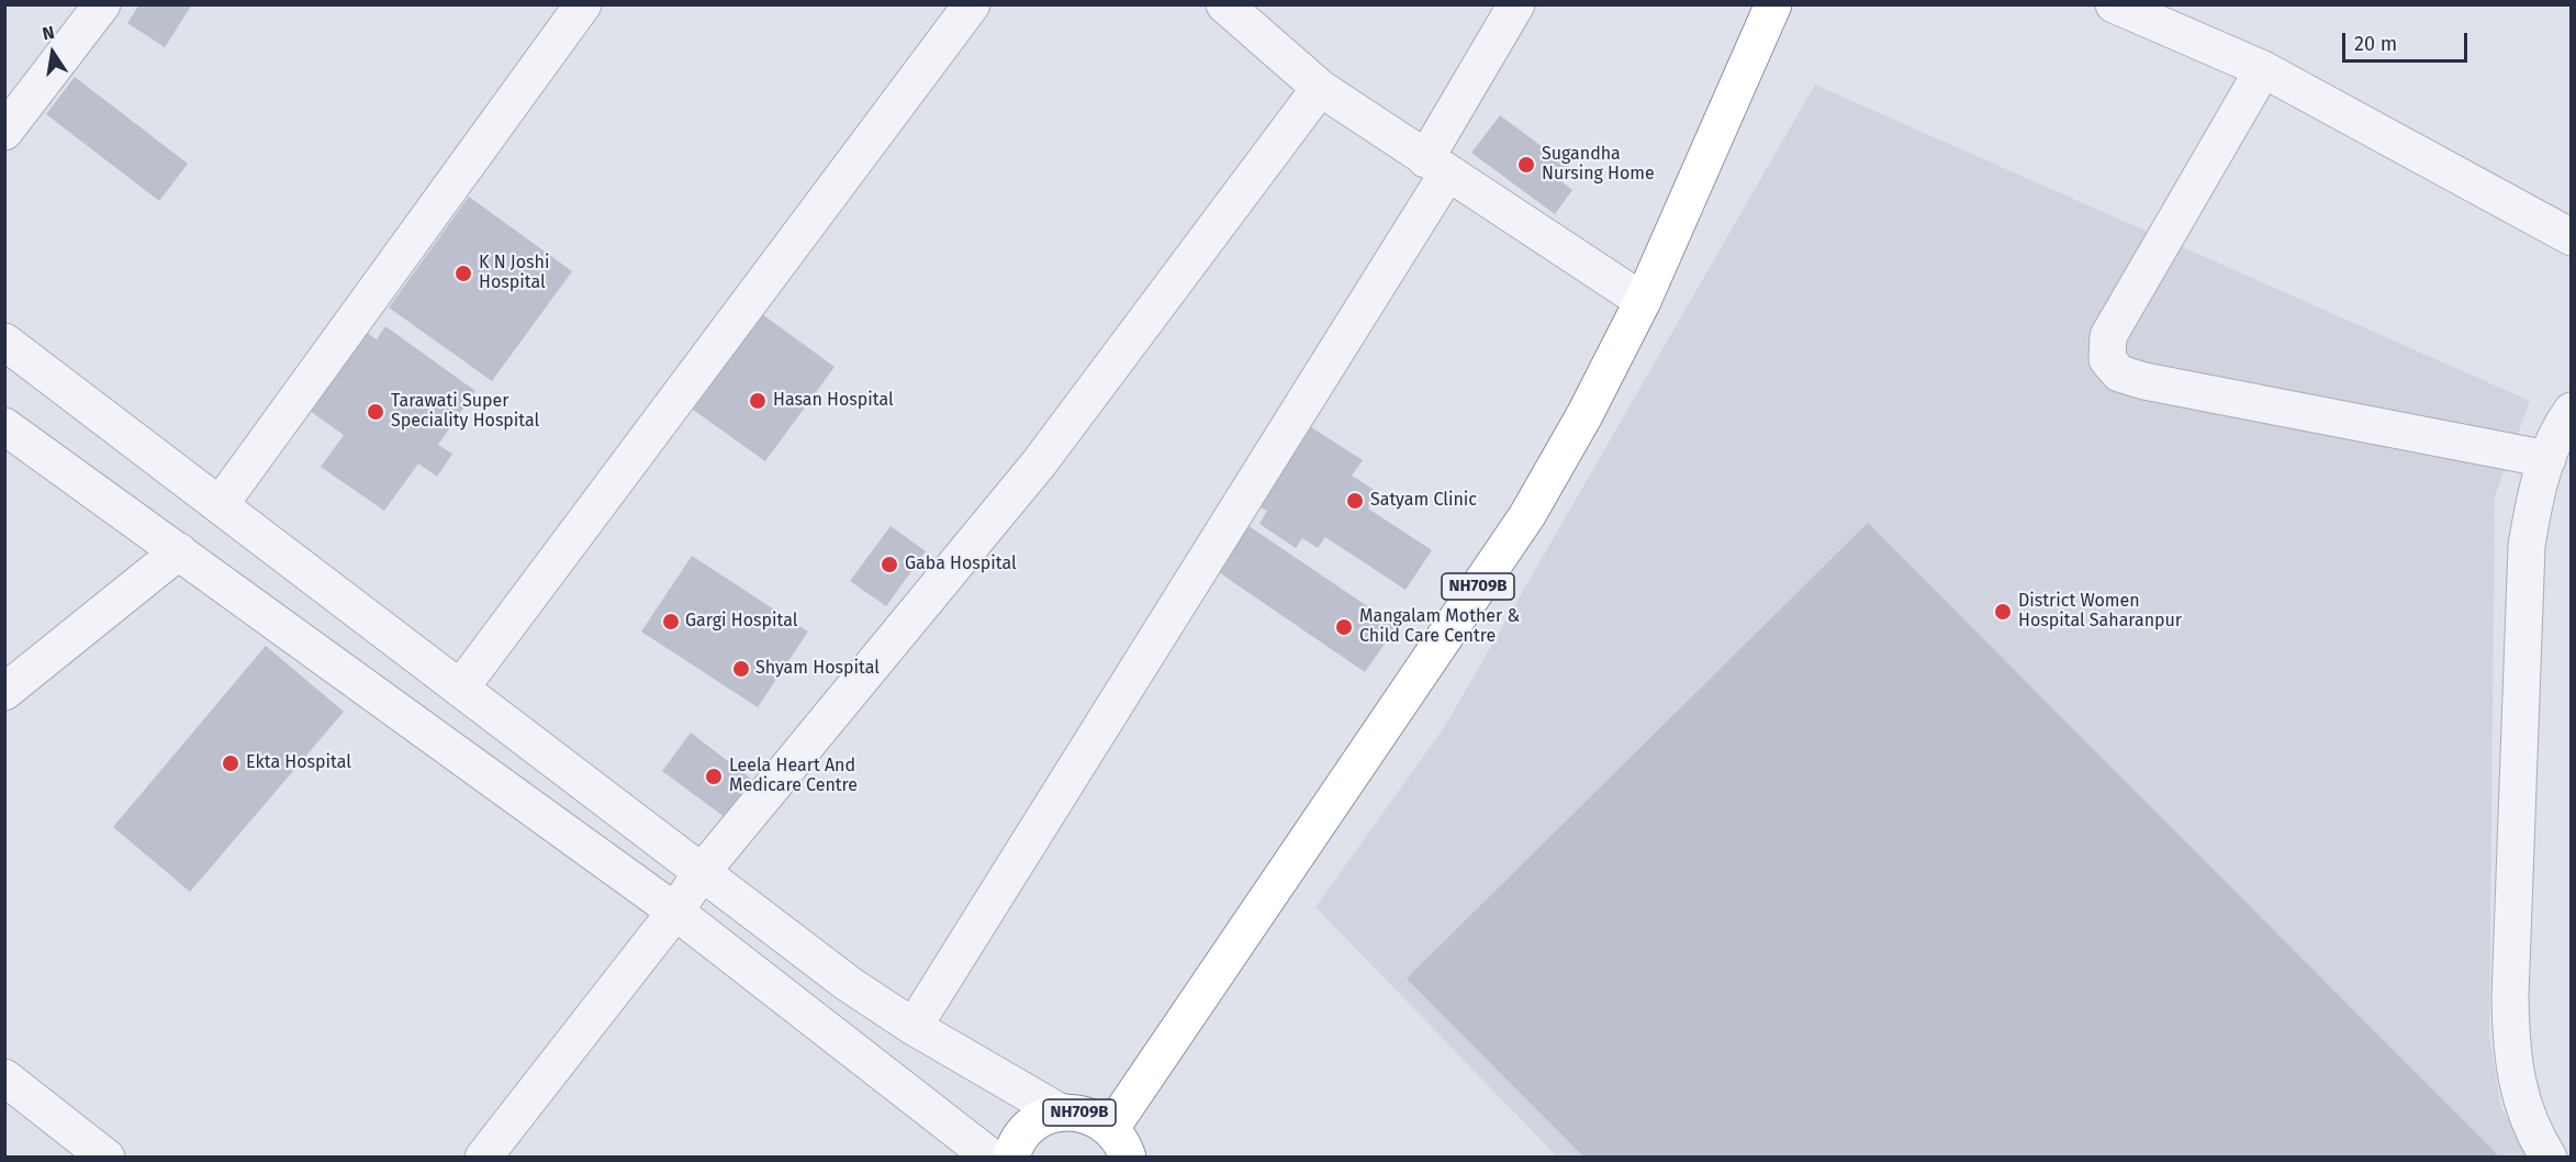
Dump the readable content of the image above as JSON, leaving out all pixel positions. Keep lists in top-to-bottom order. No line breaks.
{"streets":{"highway":["NH709B"]},"places":["Sugandha Nursing Home","K N Joshi Hospital","Hasan Hospital","Tarawati Super Speciality Hospital","Satyam Clinic","Gaba Hospital","District Women Hospital Saharanpur","Gargi Hospital","Mangalam Mother & Child Care Centre","Shyam Hospital","Ekta Hospital","Leela Heart And Medicare Centre"],"scale_bar":"20 m","north":"top"}
